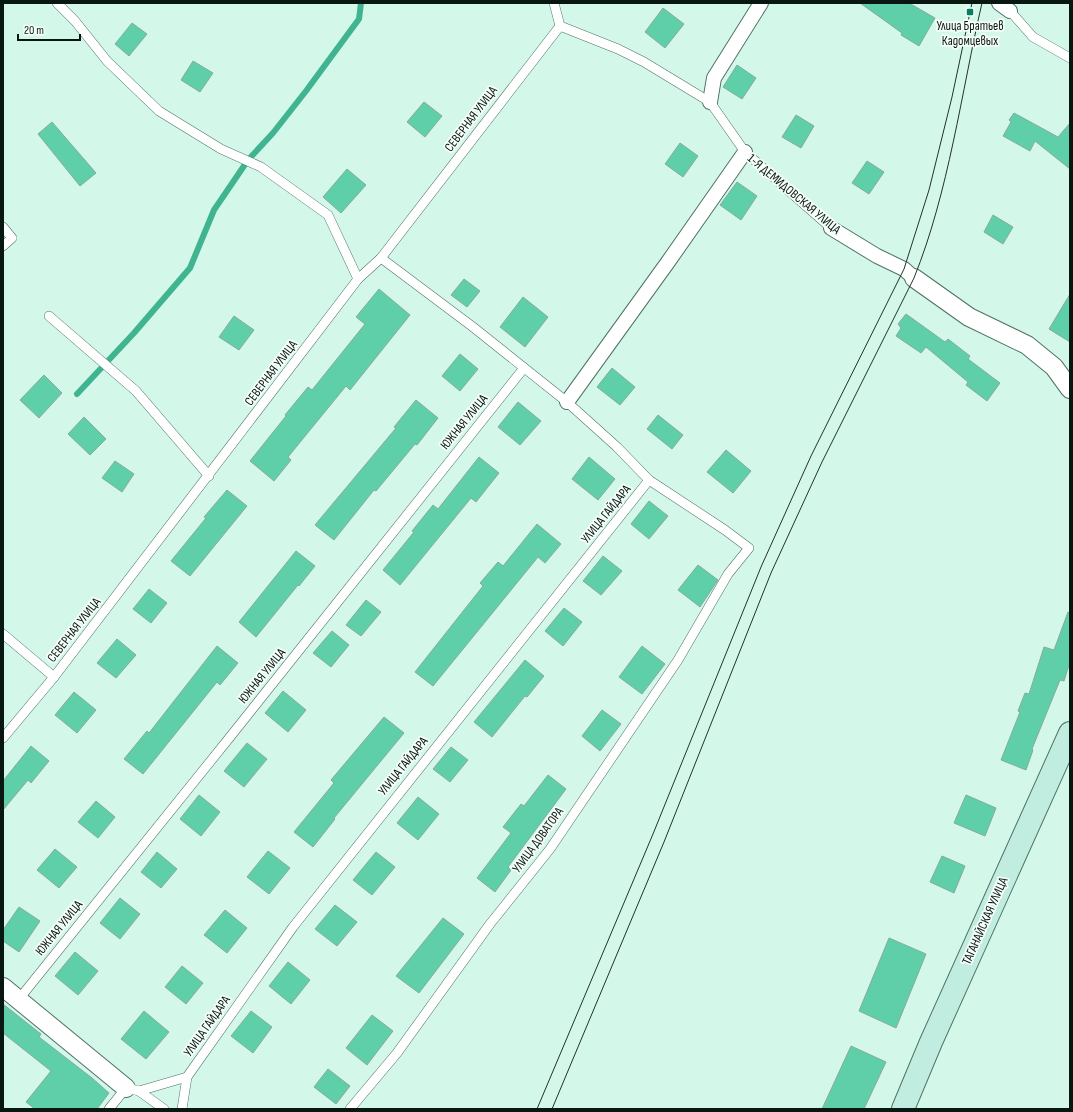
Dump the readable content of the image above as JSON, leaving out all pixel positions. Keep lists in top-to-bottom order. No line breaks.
{"streets":{"main road":["ТАГАНАЙСКАЯ УЛИЦА"],"street":["1-Я ДЕМИДОВСКАЯ УЛИЦА"],"lane":["СЕВЕРНАЯ УЛИЦА","ЮЖНАЯ УЛИЦА","УЛИЦА ГАЙДАРА","УЛИЦА ДОВАТОРА"]},"crossings":[["СЕВЕРНАЯ УЛИЦА","1-Я ДЕМИДОВСКАЯ УЛИЦА"],["УЛИЦА ГАЙДАРА","УЛИЦА ДОВАТОРА"]],"places":{"transit":["Улица Братьев Кадомцевых"]},"scale_bar":"20 m"}
